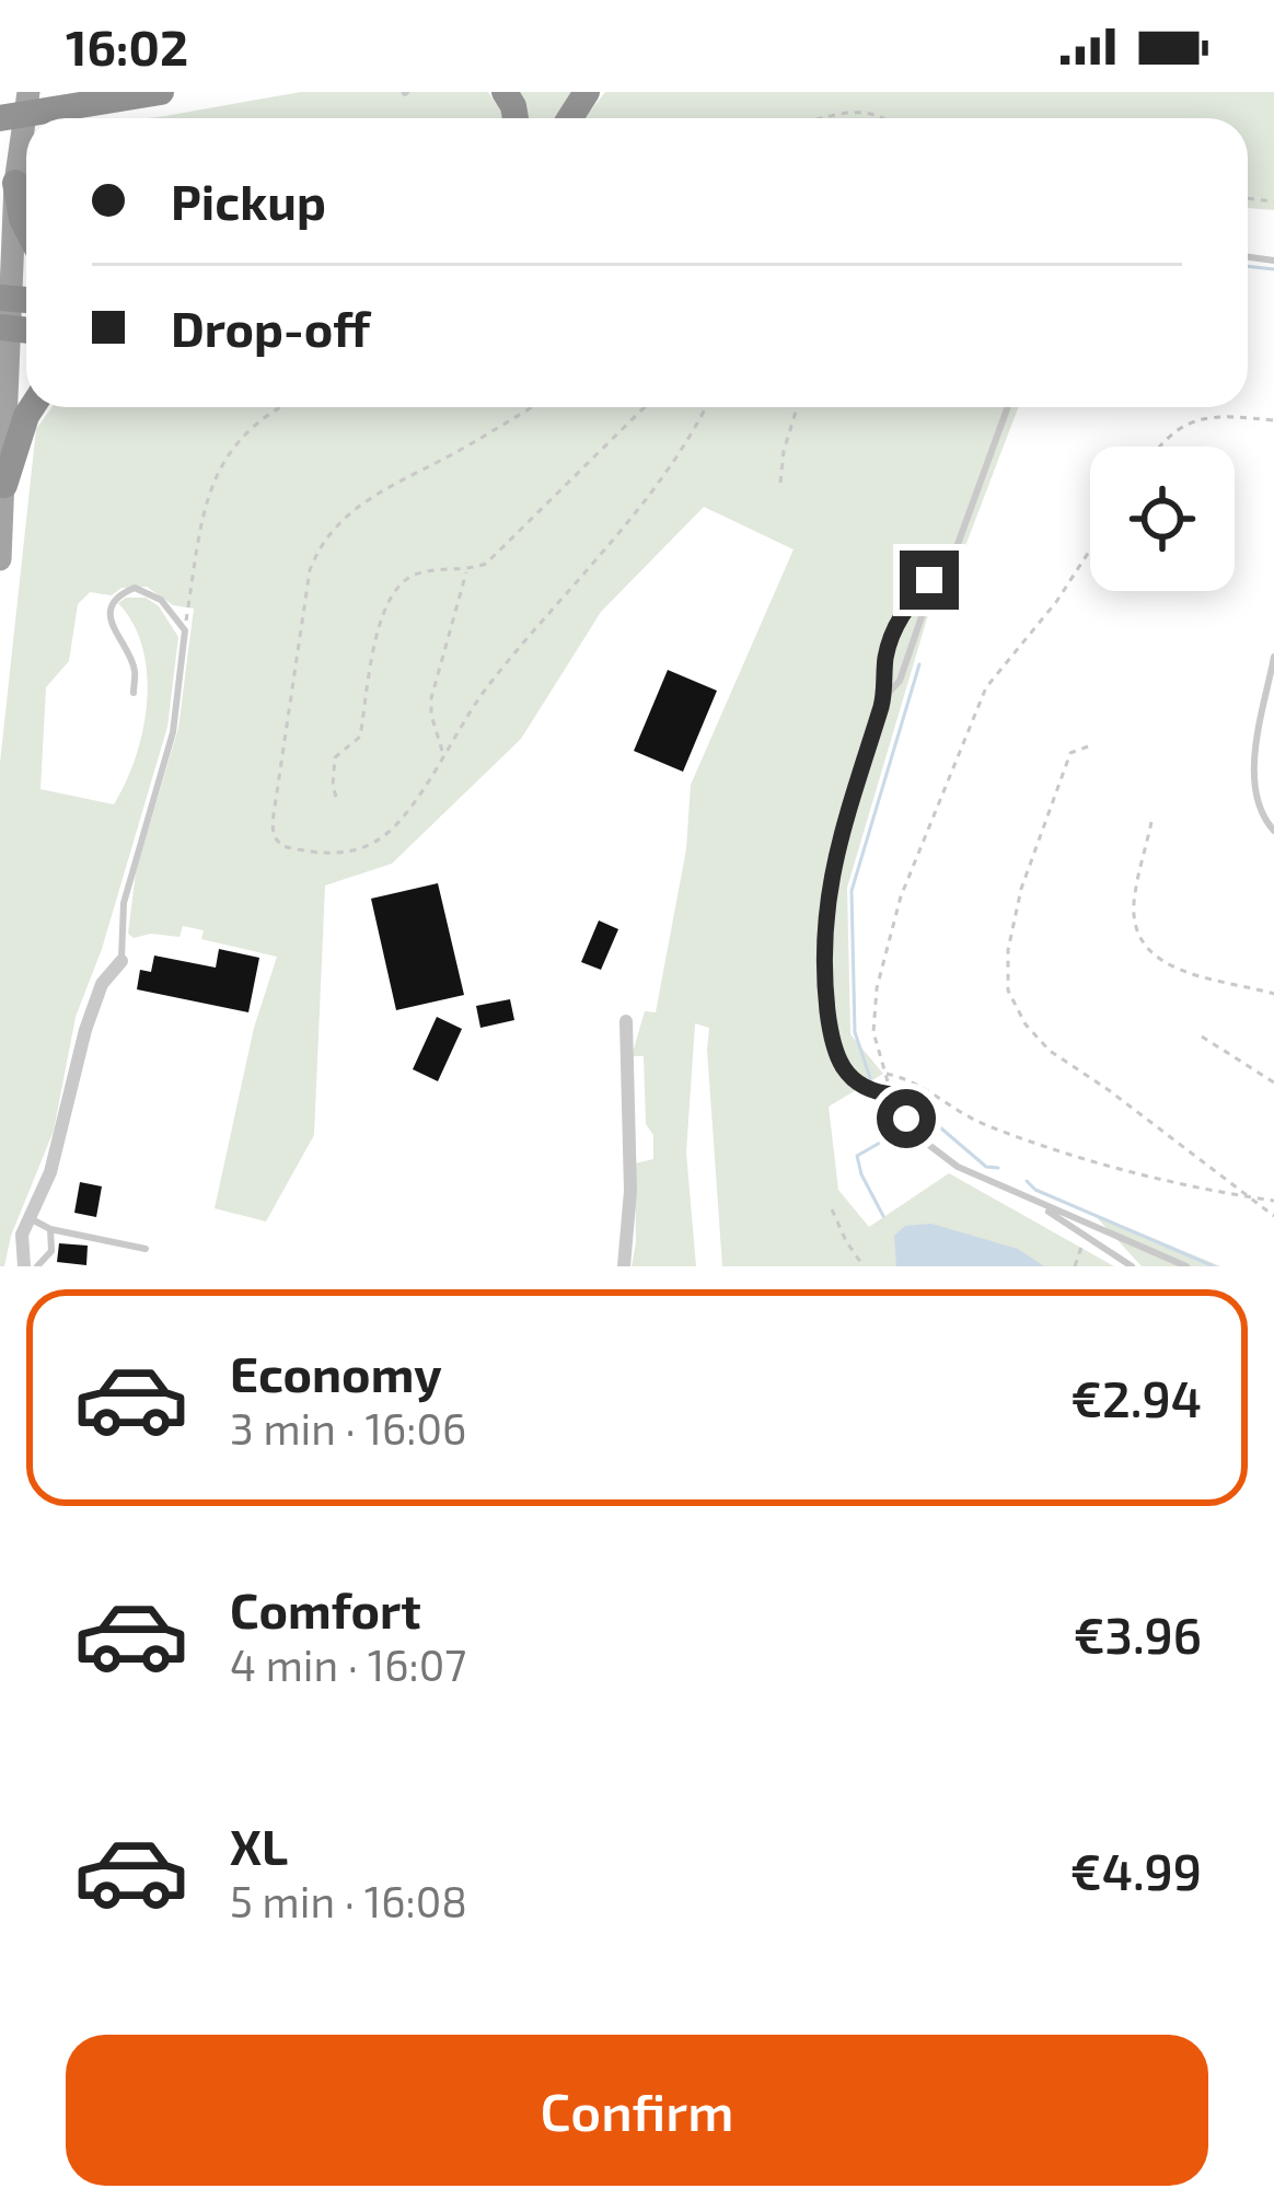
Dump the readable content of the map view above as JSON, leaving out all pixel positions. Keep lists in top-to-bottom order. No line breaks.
{"page":{"status":"16:02","banner":["Pickup","Drop-off"],"list":[{"name":"Economy","note":"3 min · 16:06","value":"€2.94"},{"name":"Comfort","note":"4 min · 16:07","value":"€3.96"},{"name":"XL","note":"5 min · 16:08","value":"€4.99"}],"buttons":"Confirm"}}
